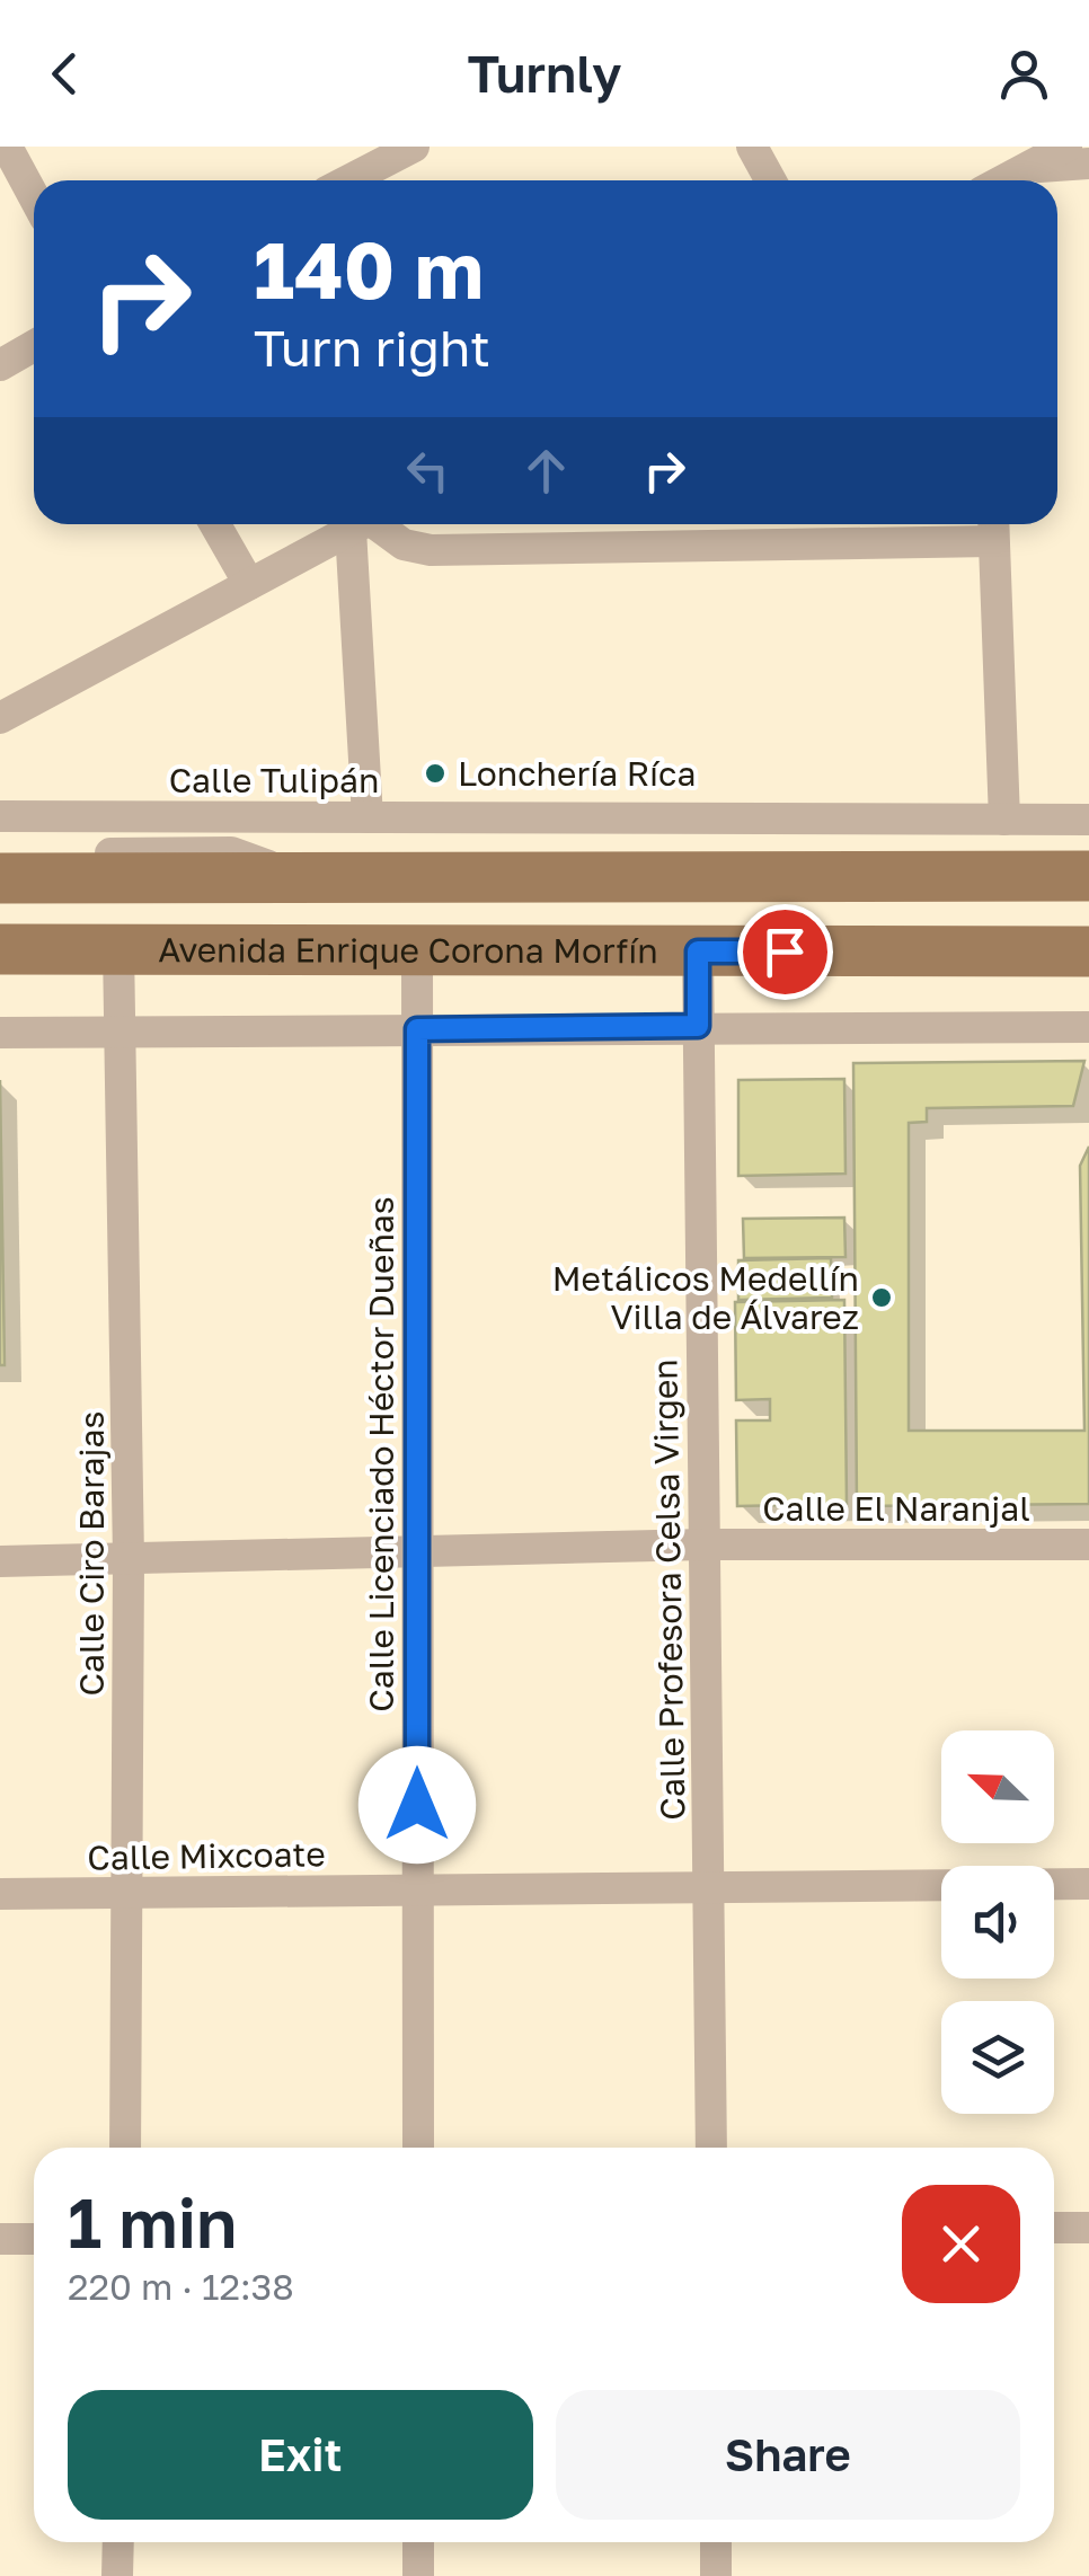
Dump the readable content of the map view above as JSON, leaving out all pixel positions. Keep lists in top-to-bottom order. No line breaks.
{"streets":{"main road":["Avenida Enrique Corona Morfín"],"street":["Calle Tulipán","Calle Licenciado Héctor Dueñas","Calle El Naranjal","Calle Ciro Barajas","Calle Profesora Celsa Virgen","Calle Mixcoate"]},"crossings":[["Avenida Enrique Corona Morfín","Calle Licenciado Héctor Dueñas"],["Avenida Enrique Corona Morfín","Calle Ciro Barajas"],["Avenida Enrique Corona Morfín","Calle Profesora Celsa Virgen"],["Calle Licenciado Héctor Dueñas","Calle El Naranjal"],["Calle Licenciado Héctor Dueñas","Calle Mixcoate"],["Calle El Naranjal","Calle Ciro Barajas"],["Calle El Naranjal","Calle Profesora Celsa Virgen"],["Calle Ciro Barajas","Calle Mixcoate"],["Calle Profesora Celsa Virgen","Calle Mixcoate"]],"places":["Lonchería Ríca","Metálicos Medellín Villa de Álvarez"],"north":"top left","page":{"header":"Turnly","turn":["140 m","Turn right"],"heading":["1 min","220 m · 12:38"],"buttons":["Exit","Share"]}}
